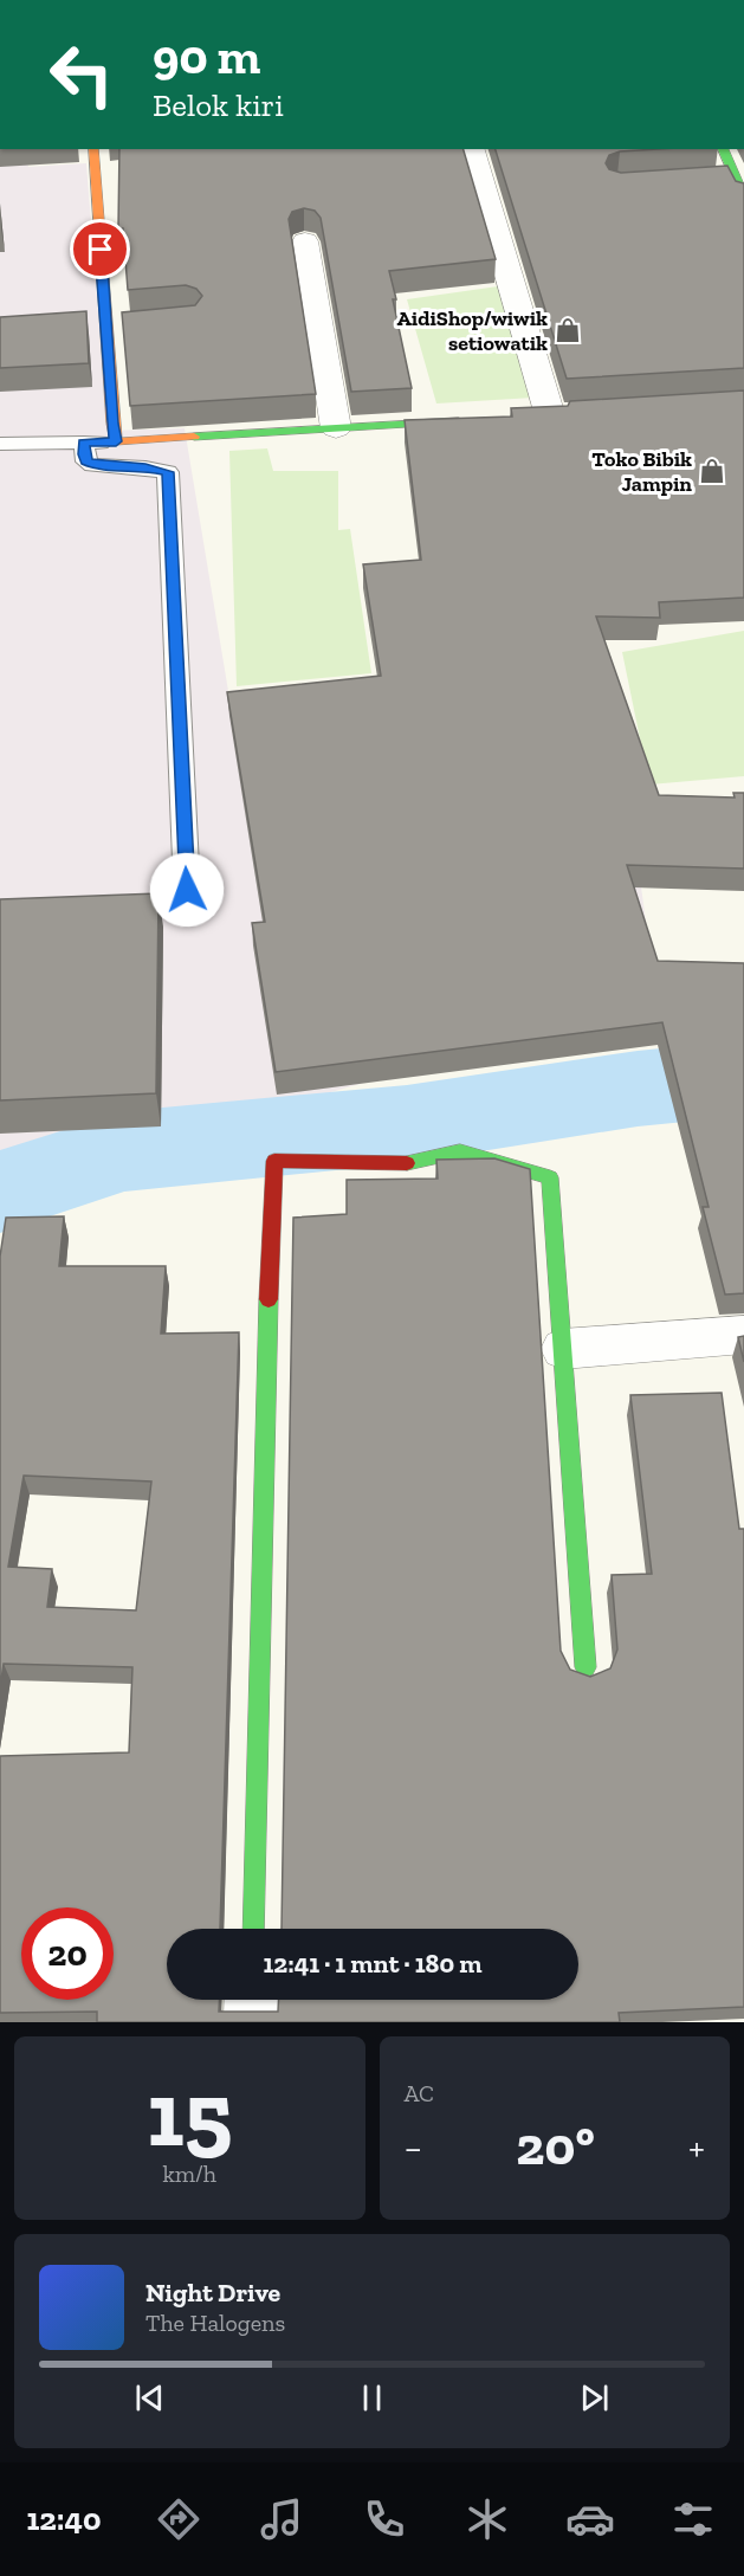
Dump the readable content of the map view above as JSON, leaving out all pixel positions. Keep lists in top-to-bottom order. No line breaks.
{"places":{"shop":["AidiShop/wiwik setiowatik","Toko Bibik Jampin"]},"page":{"turn":["90 m","Belok kiri"],"limit":"20","trip":"12:41 · 1 mnt · 180 m","tile":[["15","km/h"],"AC"],"heat":["−","20°","+"],"song":["Night Drive","The Halogens"],"tabs":"12:40"}}
